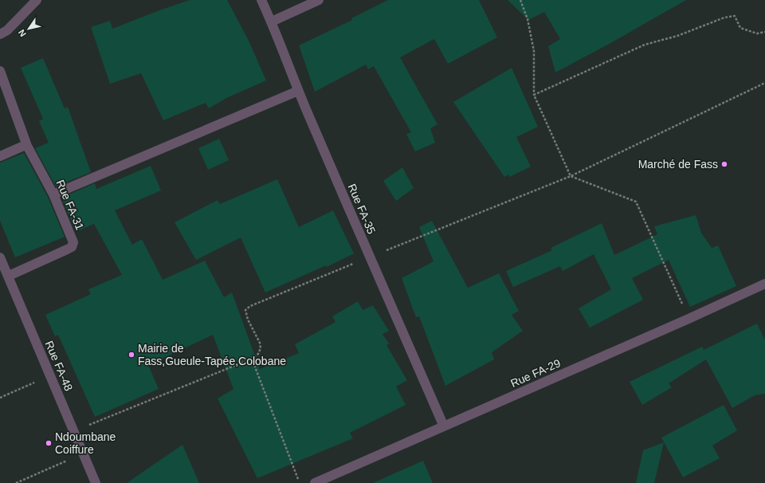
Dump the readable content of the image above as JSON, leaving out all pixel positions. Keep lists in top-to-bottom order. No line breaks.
{"streets":{"street":["Rue FA-31","Rue FA-35","Rue FA-48","Rue FA-29"]},"crossings":[["Rue FA-31","Rue FA-48"],["Rue FA-35","Rue FA-29"]],"places":["Marché de Fass","Mairie de Fass,Gueule-Tapée,Colobane","Ndoumbane Coiffure"],"north":"bottom left"}
